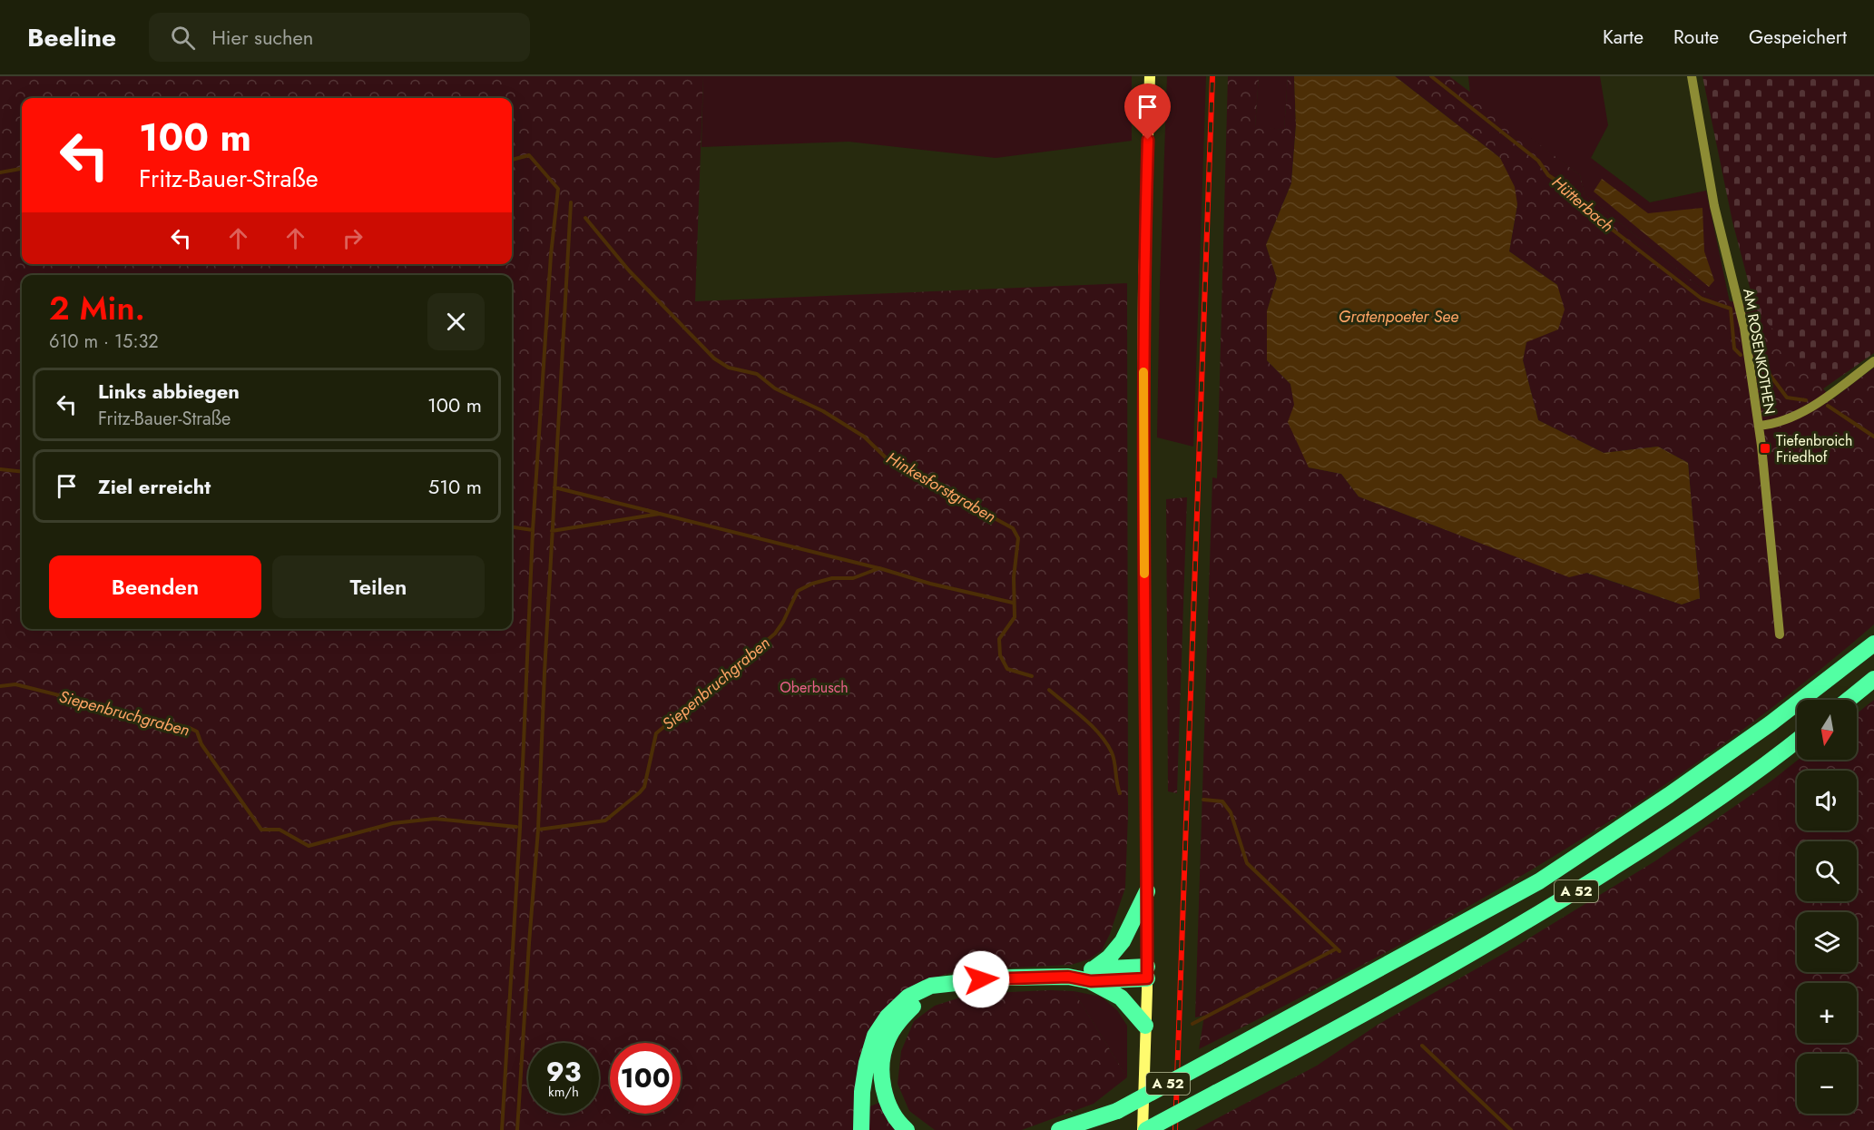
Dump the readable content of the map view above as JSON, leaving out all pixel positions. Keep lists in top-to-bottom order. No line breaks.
{"streets":{"highway":["A 52"],"street":["AM ROSENKOTHEN"]},"water":["Hütterbach","Gratenpoeter See","Hinkesforstgraben","Siepenbruchgraben"],"parks":["Oberbusch"],"places":{"transit":["Tiefenbroich Friedhof"]},"north":"bottom","page":{"header":"Beeline","search":"Hier suchen","nav":["Karte","Route","Gespeichert"],"turn":["100 m","Fritz-Bauer-Straße"],"heading":["2 Min.","610 m · 15:32"],"list":[{"name":"Links abbiegen","note":"Fritz-Bauer-Straße","value":"100 m"},{"name":"Ziel erreicht","value":"510 m"}],"buttons":["Beenden","Teilen"],"map_buttons":["+","−"],"speed":"93 km/h","limit":"100"}}
